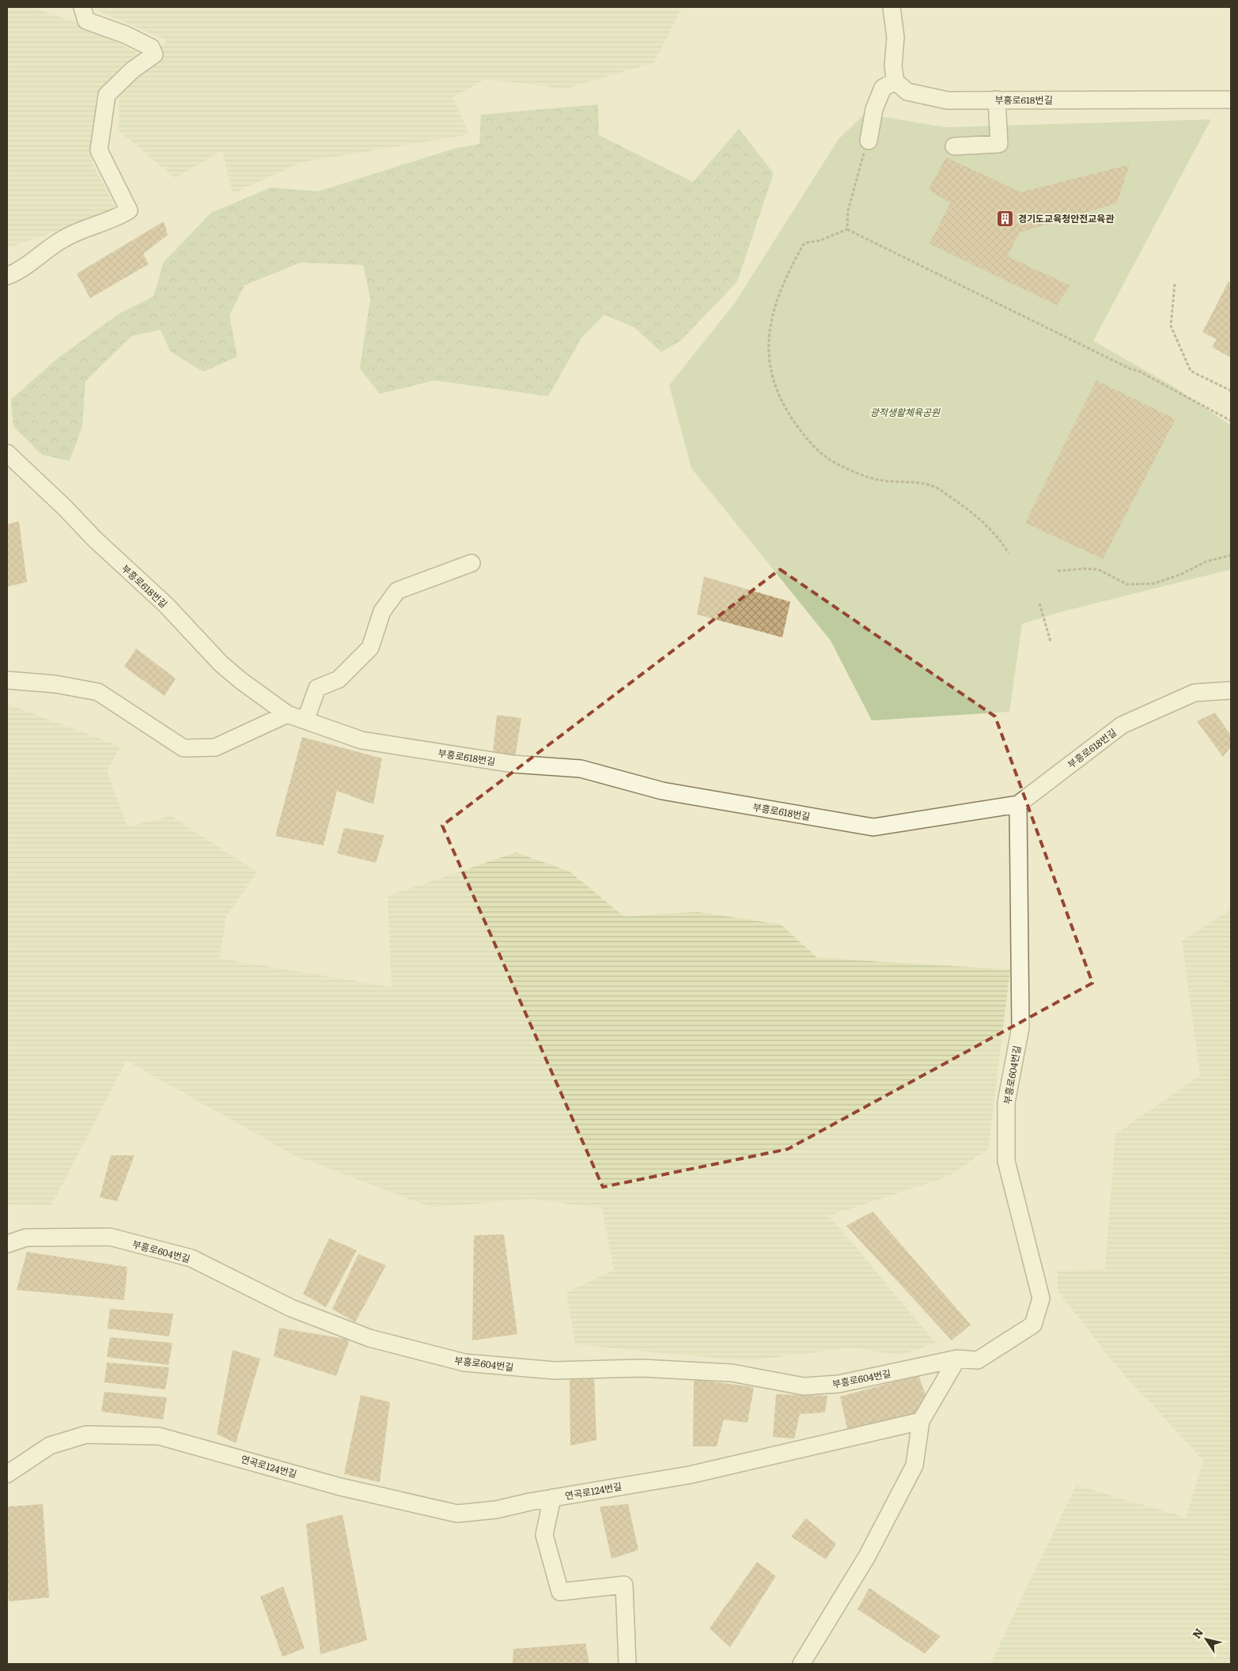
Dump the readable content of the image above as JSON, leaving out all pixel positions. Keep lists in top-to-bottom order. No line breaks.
{"streets":{"street":["부흥로618번길","부흥로604번길","연곡로124번길"]},"crossings":[["부흥로618번길","부흥로604번길"]],"parks":["광적생활체육공원"],"places":{"building":["경기도교육청안전교육관"]},"north":"top left"}
